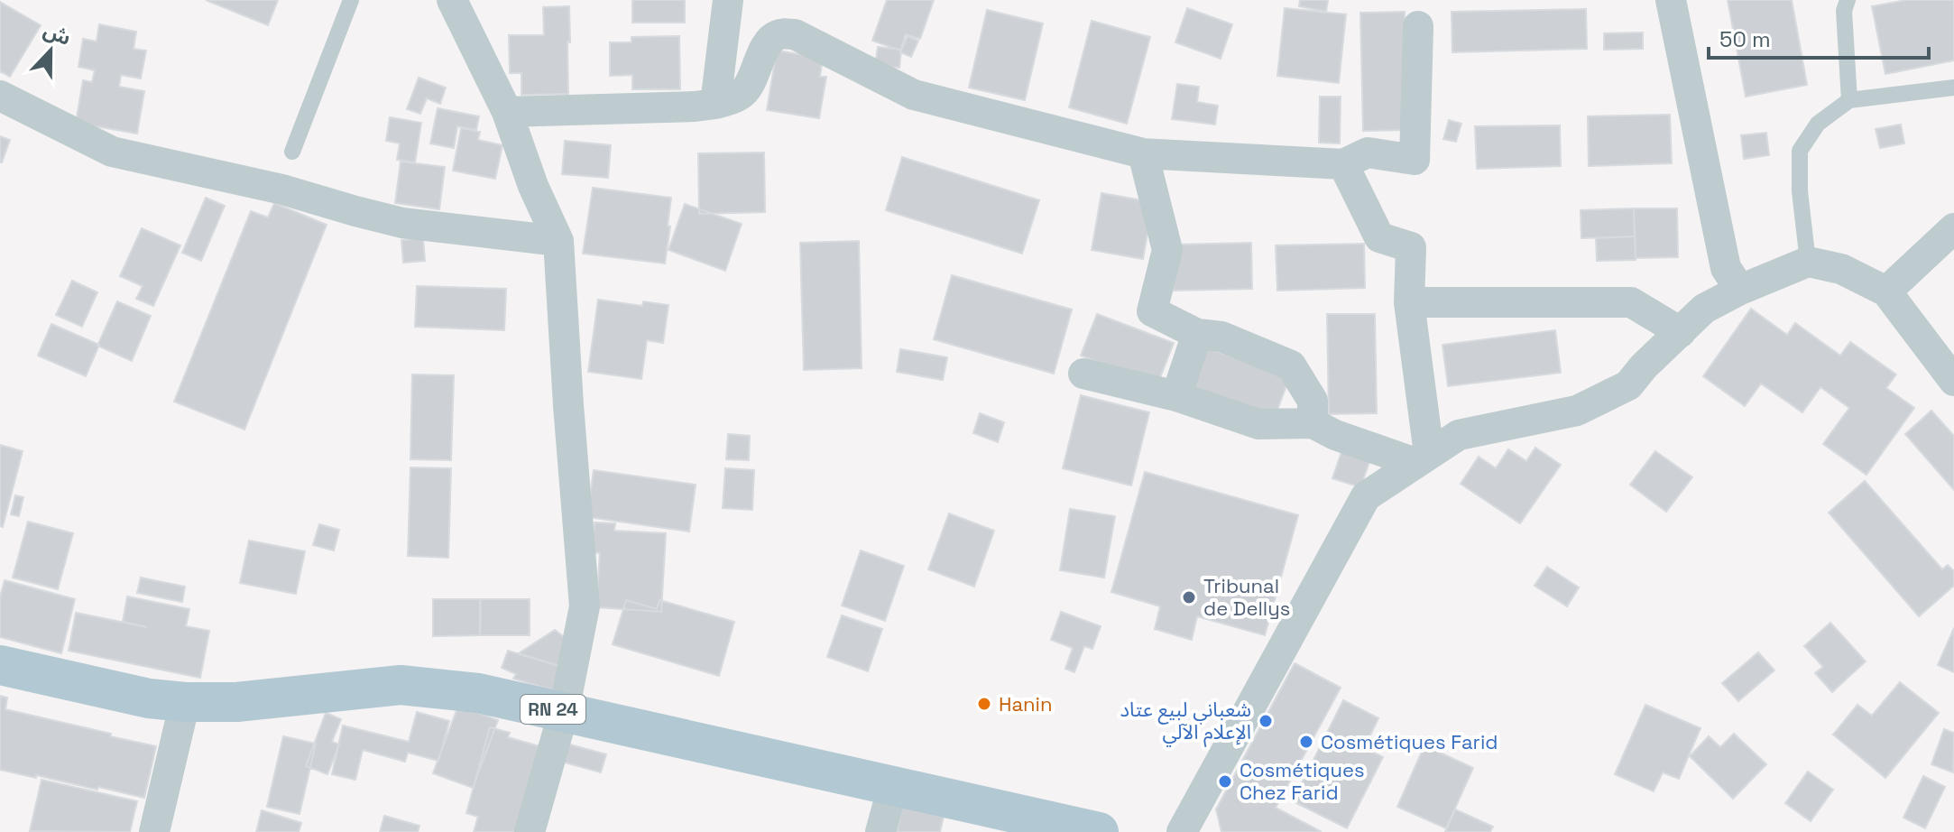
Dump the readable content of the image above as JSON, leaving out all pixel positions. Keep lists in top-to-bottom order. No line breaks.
{"streets":{"main road":["RN 24"]},"places":["Tribunal de Dellys","Hanin","شعباني لبيع عتاد الإعلام الآلي","Cosmétiques Farid","Cosmétiques Chez Farid"],"scale_bar":"50 m","north":"top"}
